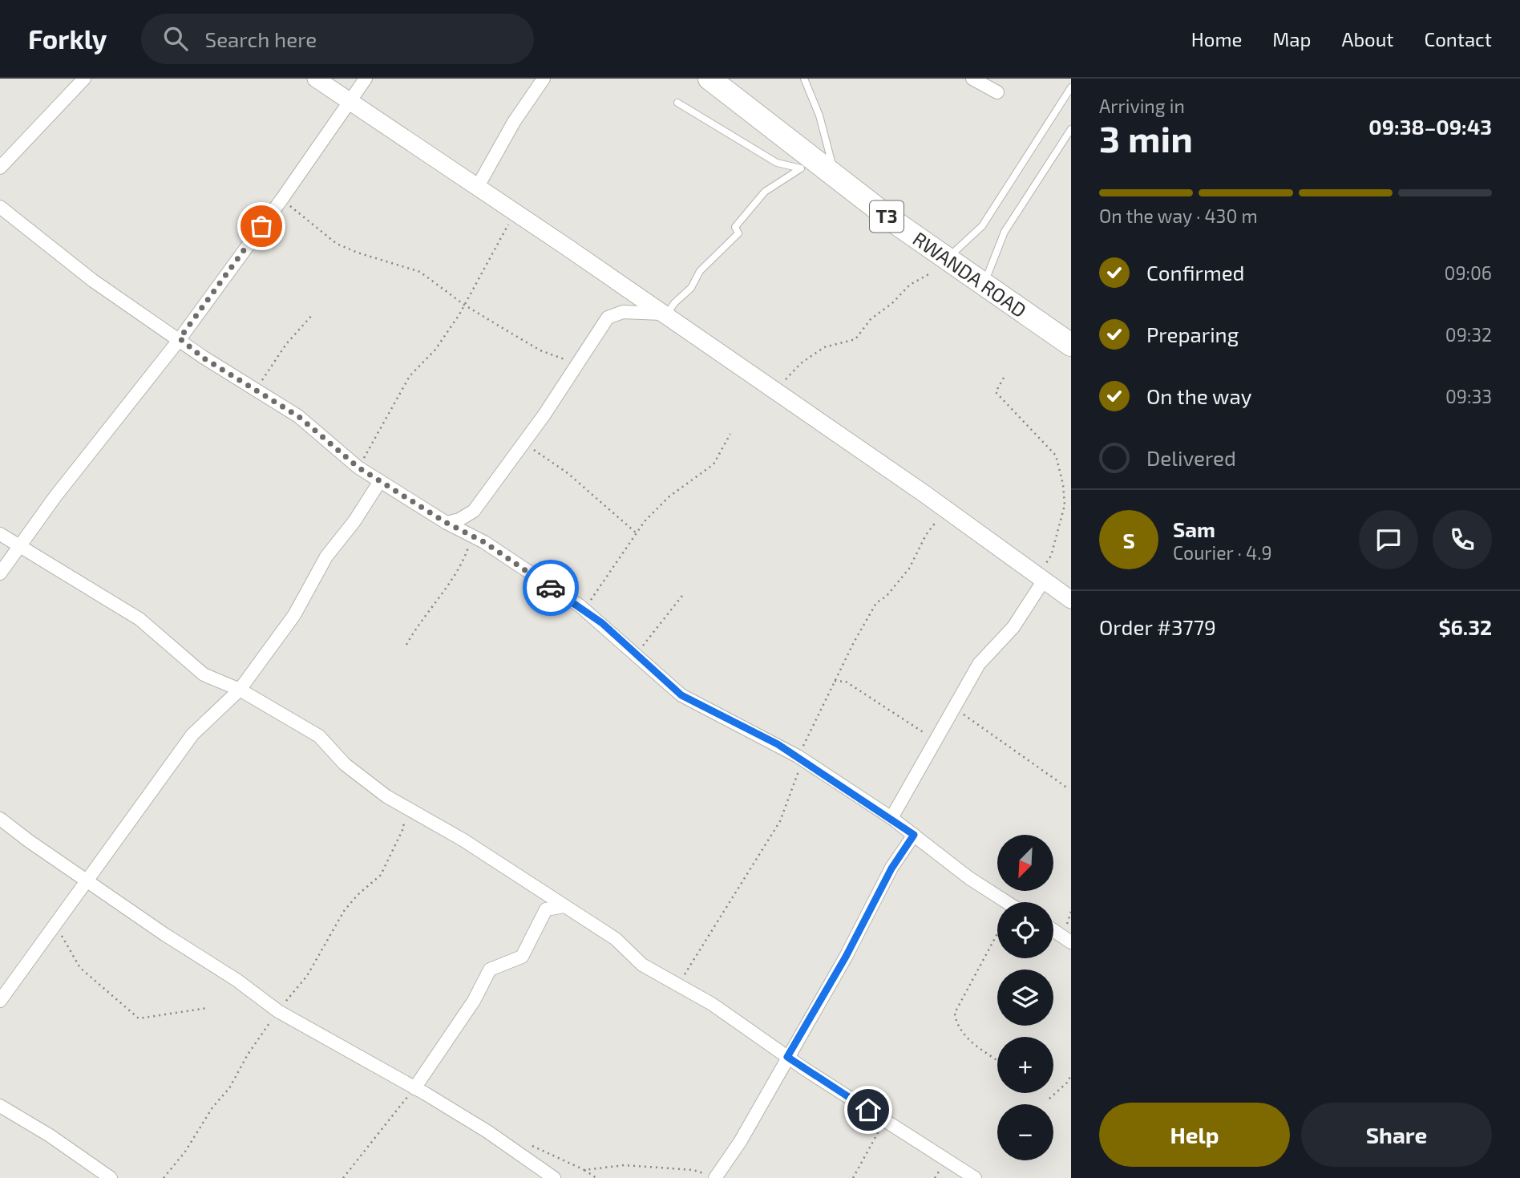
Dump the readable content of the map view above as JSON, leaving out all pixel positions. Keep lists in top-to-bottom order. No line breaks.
{"streets":{"highway":["T3","RWANDA ROAD"]},"north":"bottom left","page":{"header":"Forkly","search":"Search here","nav":["Home","Map","About","Contact"],"heading":["3 min","Arriving in","09:38–09:43"],"panel":["Sam","Courier · 4.9","Order #3779","$6.32"],"bar":"On the way · 430 m","list":[["Confirmed","09:06"],["Preparing","09:32"],["On the way","09:33"],"Delivered"],"round":"S","map_buttons":["+","−"],"buttons":["Help","Share"]}}
